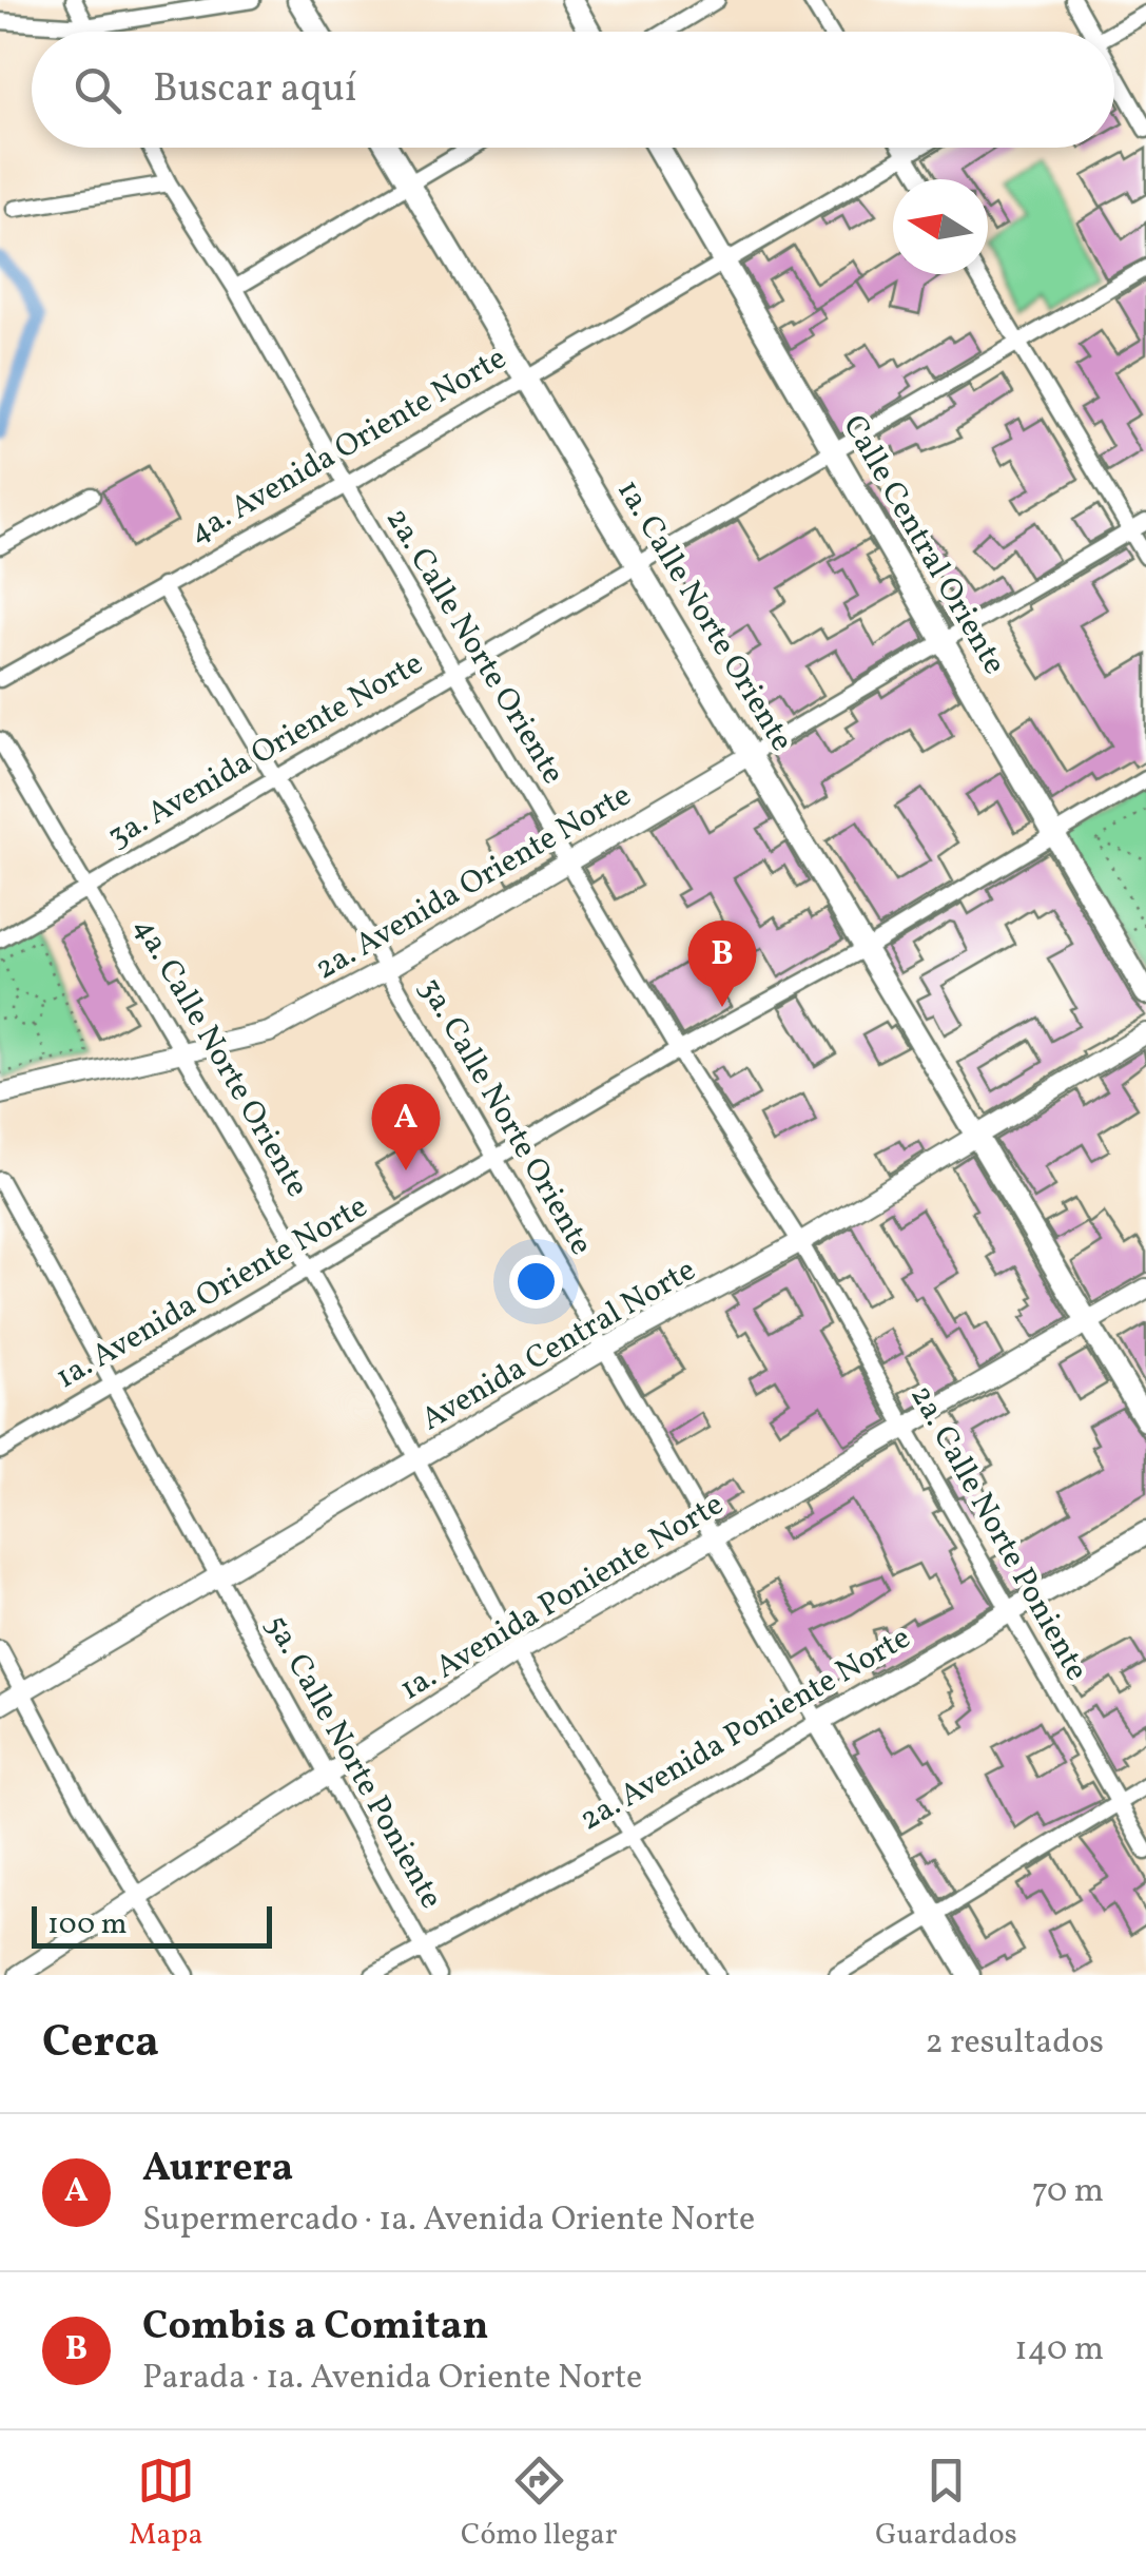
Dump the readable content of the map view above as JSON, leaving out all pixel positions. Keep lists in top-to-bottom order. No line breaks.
{"streets":{"main road":["Calle Central Oriente","1a. Calle Norte Oriente","2a. Avenida Poniente Norte"],"street":["4a. Avenida Oriente Norte","2a. Calle Norte Oriente","3a. Avenida Oriente Norte","2a. Avenida Oriente Norte","4a. Calle Norte Oriente","3a. Calle Norte Oriente","1a. Avenida Oriente Norte","Avenida Central Norte","2a. Calle Norte Poniente","1a. Avenida Poniente Norte","5a. Calle Norte Poniente"]},"crossings":[["4a. Avenida Oriente Norte","Calle Central Oriente"],["4a. Avenida Oriente Norte","1a. Calle Norte Oriente"],["4a. Avenida Oriente Norte","2a. Calle Norte Oriente"],["4a. Avenida Oriente Norte","3a. Calle Norte Oriente"],["Calle Central Oriente","3a. Avenida Oriente Norte"],["Calle Central Oriente","2a. Avenida Oriente Norte"],["Calle Central Oriente","1a. Avenida Oriente Norte"],["1a. Calle Norte Oriente","3a. Avenida Oriente Norte"],["1a. Calle Norte Oriente","2a. Avenida Oriente Norte"],["1a. Calle Norte Oriente","1a. Avenida Oriente Norte"],["1a. Calle Norte Oriente","Avenida Central Norte"],["1a. Calle Norte Oriente","1a. Avenida Poniente Norte"],["2a. Calle Norte Oriente","3a. Avenida Oriente Norte"],["2a. Calle Norte Oriente","2a. Avenida Oriente Norte"],["2a. Calle Norte Oriente","1a. Avenida Oriente Norte"],["2a. Calle Norte Oriente","Avenida Central Norte"],["2a. Calle Norte Oriente","2a. Calle Norte Poniente"],["3a. Avenida Oriente Norte","4a. Calle Norte Oriente"],["3a. Avenida Oriente Norte","3a. Calle Norte Oriente"],["2a. Avenida Oriente Norte","4a. Calle Norte Oriente"],["2a. Avenida Oriente Norte","3a. Calle Norte Oriente"],["4a. Calle Norte Oriente","1a. Avenida Oriente Norte"],["4a. Calle Norte Oriente","Avenida Central Norte"],["4a. Calle Norte Oriente","1a. Avenida Poniente Norte"],["4a. Calle Norte Oriente","2a. Avenida Poniente Norte"],["3a. Calle Norte Oriente","1a. Avenida Oriente Norte"],["3a. Calle Norte Oriente","Avenida Central Norte"],["3a. Calle Norte Oriente","1a. Avenida Poniente Norte"],["3a. Calle Norte Oriente","2a. Avenida Poniente Norte"],["1a. Avenida Oriente Norte","5a. Calle Norte Poniente"],["Avenida Central Norte","2a. Calle Norte Poniente"],["Avenida Central Norte","5a. Calle Norte Poniente"],["2a. Calle Norte Poniente","1a. Avenida Poniente Norte"],["2a. Calle Norte Poniente","2a. Avenida Poniente Norte"],["1a. Avenida Poniente Norte","5a. Calle Norte Poniente"],["2a. Avenida Poniente Norte","5a. Calle Norte Poniente"]],"scale_bar":"100 m","north":"left","page":{"search":"Buscar aquí","pins":["B","A"],"scale":"100 m","heading":["Cerca","2 resultados"],"list":[{"mark":"A","name":"Aurrera","note":"Supermercado · 1a. Avenida Oriente Norte","value":"70 m"},{"mark":"B","name":"Combis a Comitan","note":"Parada · 1a. Avenida Oriente Norte","value":"140 m"}],"nav":["Mapa","Cómo llegar","Guardados"]}}
